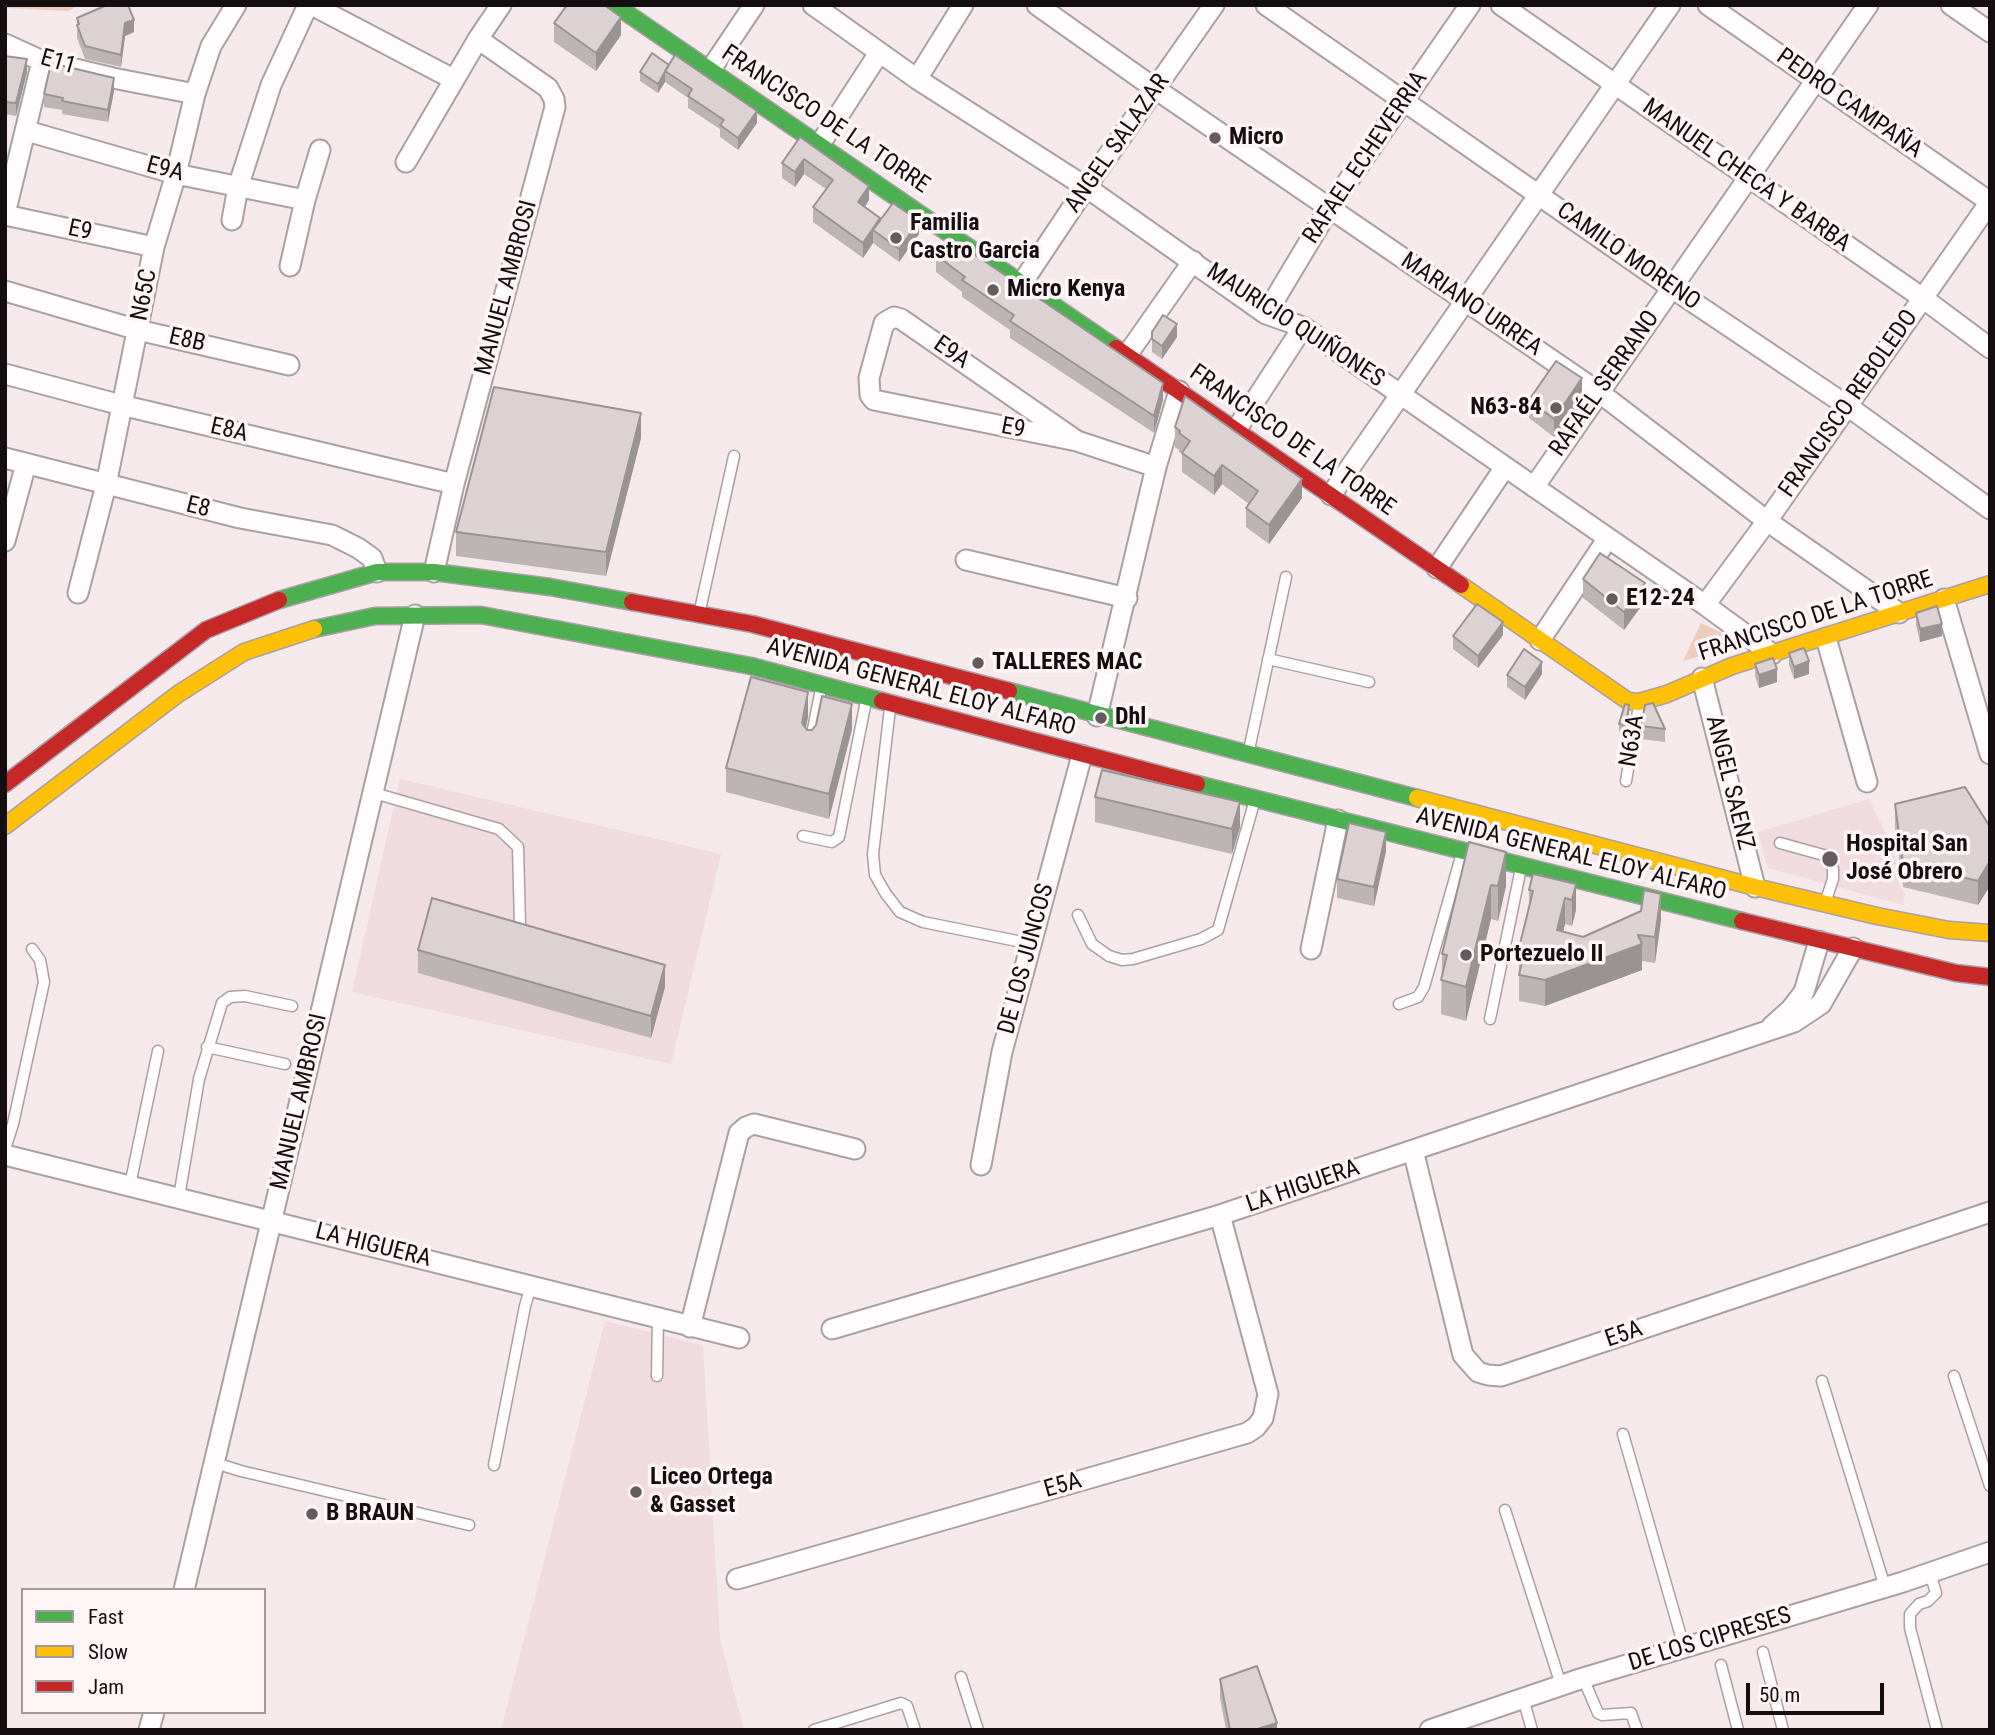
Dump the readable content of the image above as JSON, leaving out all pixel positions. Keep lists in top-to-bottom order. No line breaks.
{"streets":{"main road":["FRANCISCO DE LA TORRE","AVENIDA GENERAL ELOY ALFARO"],"street":["E11","PEDRO CAMPAÑA","ANGEL SALAZAR","RAFAEL ECHEVERRIA","E9A","MANUEL CHECA Y BARBA","E9","CAMILO MORENO","MANUEL AMBROSI","N65C","MARIANO URREA","MAURICIO QUIÑONES","E8B","RAFAÉL SERRANO","FRANCISCO REBOLEDO","E8A","E8","ANGEL SAENZ","DE LOS JUNCOS","LA HIGUERA","E5A","DE LOS CIPRESES"],"lane":["N63A"]},"crossings":[["E11","N65C"],["PEDRO CAMPAÑA","RAFAÉL SERRANO"],["PEDRO CAMPAÑA","FRANCISCO REBOLEDO"],["FRANCISCO DE LA TORRE","ANGEL SALAZAR"],["FRANCISCO DE LA TORRE","MARIANO URREA"],["FRANCISCO DE LA TORRE","MAURICIO QUIÑONES"],["FRANCISCO DE LA TORRE","N63A"],["FRANCISCO DE LA TORRE","ANGEL SAENZ"],["ANGEL SALAZAR","MARIANO URREA"],["ANGEL SALAZAR","MAURICIO QUIÑONES"],["RAFAEL ECHEVERRIA","CAMILO MORENO"],["RAFAEL ECHEVERRIA","MARIANO URREA"],["RAFAEL ECHEVERRIA","MAURICIO QUIÑONES"],["E9A","E9"],["E9A","N65C"],["MANUEL CHECA Y BARBA","RAFAÉL SERRANO"],["MANUEL CHECA Y BARBA","FRANCISCO REBOLEDO"],["E9","N65C"],["CAMILO MORENO","RAFAÉL SERRANO"],["CAMILO MORENO","FRANCISCO REBOLEDO"],["MANUEL AMBROSI","E8A"],["MANUEL AMBROSI","AVENIDA GENERAL ELOY ALFARO"],["MANUEL AMBROSI","LA HIGUERA"],["N65C","E8B"],["N65C","E8A"],["N65C","E8"],["MARIANO URREA","RAFAÉL SERRANO"],["MARIANO URREA","FRANCISCO REBOLEDO"],["MAURICIO QUIÑONES","RAFAÉL SERRANO"],["MAURICIO QUIÑONES","FRANCISCO REBOLEDO"],["E8","AVENIDA GENERAL ELOY ALFARO"],["AVENIDA GENERAL ELOY ALFARO","ANGEL SAENZ"],["AVENIDA GENERAL ELOY ALFARO","DE LOS JUNCOS"],["AVENIDA GENERAL ELOY ALFARO","LA HIGUERA"],["LA HIGUERA","E5A"]],"places":["Micro","Familia Castro Garcia","Micro Kenya","N63-84","E12-24","TALLERES MAC","Dhl","Hospital San José Obrero","Portezuelo II","Liceo Ortega & Gasset","B BRAUN"],"legend":["Fast","Slow","Jam"],"scale_bar":"50 m"}
